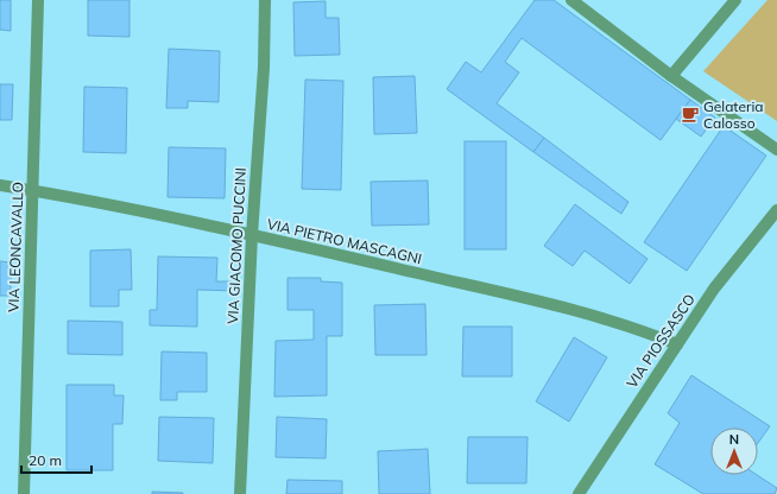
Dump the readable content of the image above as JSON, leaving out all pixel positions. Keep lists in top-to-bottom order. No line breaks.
{"streets":{"street":["VIA PIETRO MASCAGNI","VIA GIACOMO PUCCINI","VIA LEONCAVALLO","VIA PIOSSASCO"]},"crossings":[["VIA PIETRO MASCAGNI","VIA GIACOMO PUCCINI"],["VIA PIETRO MASCAGNI","VIA LEONCAVALLO"],["VIA PIETRO MASCAGNI","VIA PIOSSASCO"]],"places":{"cafe":["Gelateria Calosso"]},"scale_bar":"20 m","north":"top"}
